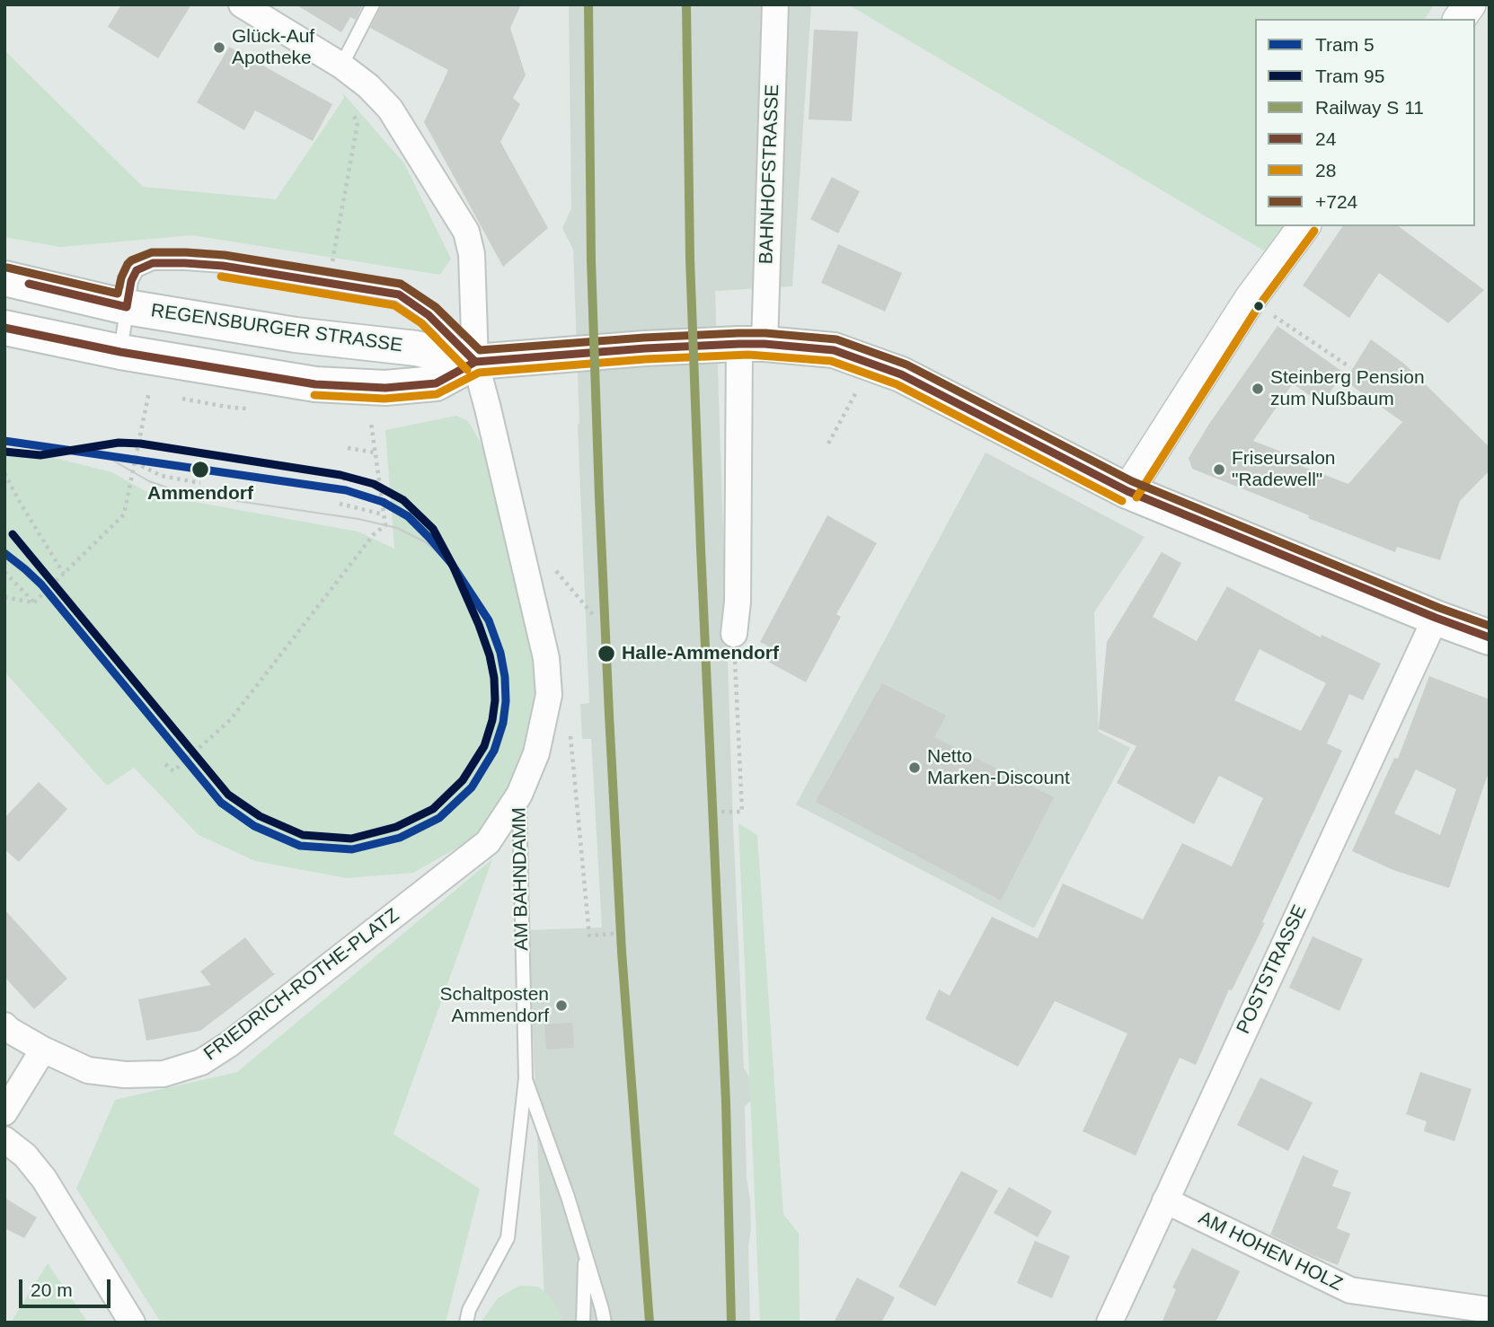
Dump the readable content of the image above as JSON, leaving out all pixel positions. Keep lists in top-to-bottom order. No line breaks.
{"streets":{"main road":["REGENSBURGER STRASSE"],"street":["BAHNHOFSTRASSE","AM BAHNDAMM","POSTSTRASSE","FRIEDRICH-ROTHE-PLATZ","AM HOHEN HOLZ"]},"crossings":[["BAHNHOFSTRASSE","REGENSBURGER STRASSE"],["REGENSBURGER STRASSE","AM BAHNDAMM"],["REGENSBURGER STRASSE","POSTSTRASSE"],["AM BAHNDAMM","FRIEDRICH-ROTHE-PLATZ"],["POSTSTRASSE","AM HOHEN HOLZ"]],"places":["Glück-Auf Apotheke","Steinberg Pension zum Nußbaum","Ammendorf","Friseursalon \"Radewell\"","Halle-Ammendorf","Netto Marken-Discount","Schaltposten Ammendorf"],"lines":["transit line 28","transit line +724","transit line 24","tram line 5","tram line 95"],"legend":["Tram 5","Tram 95","Railway S 11","24","28","+724"],"scale_bar":"20 m"}
